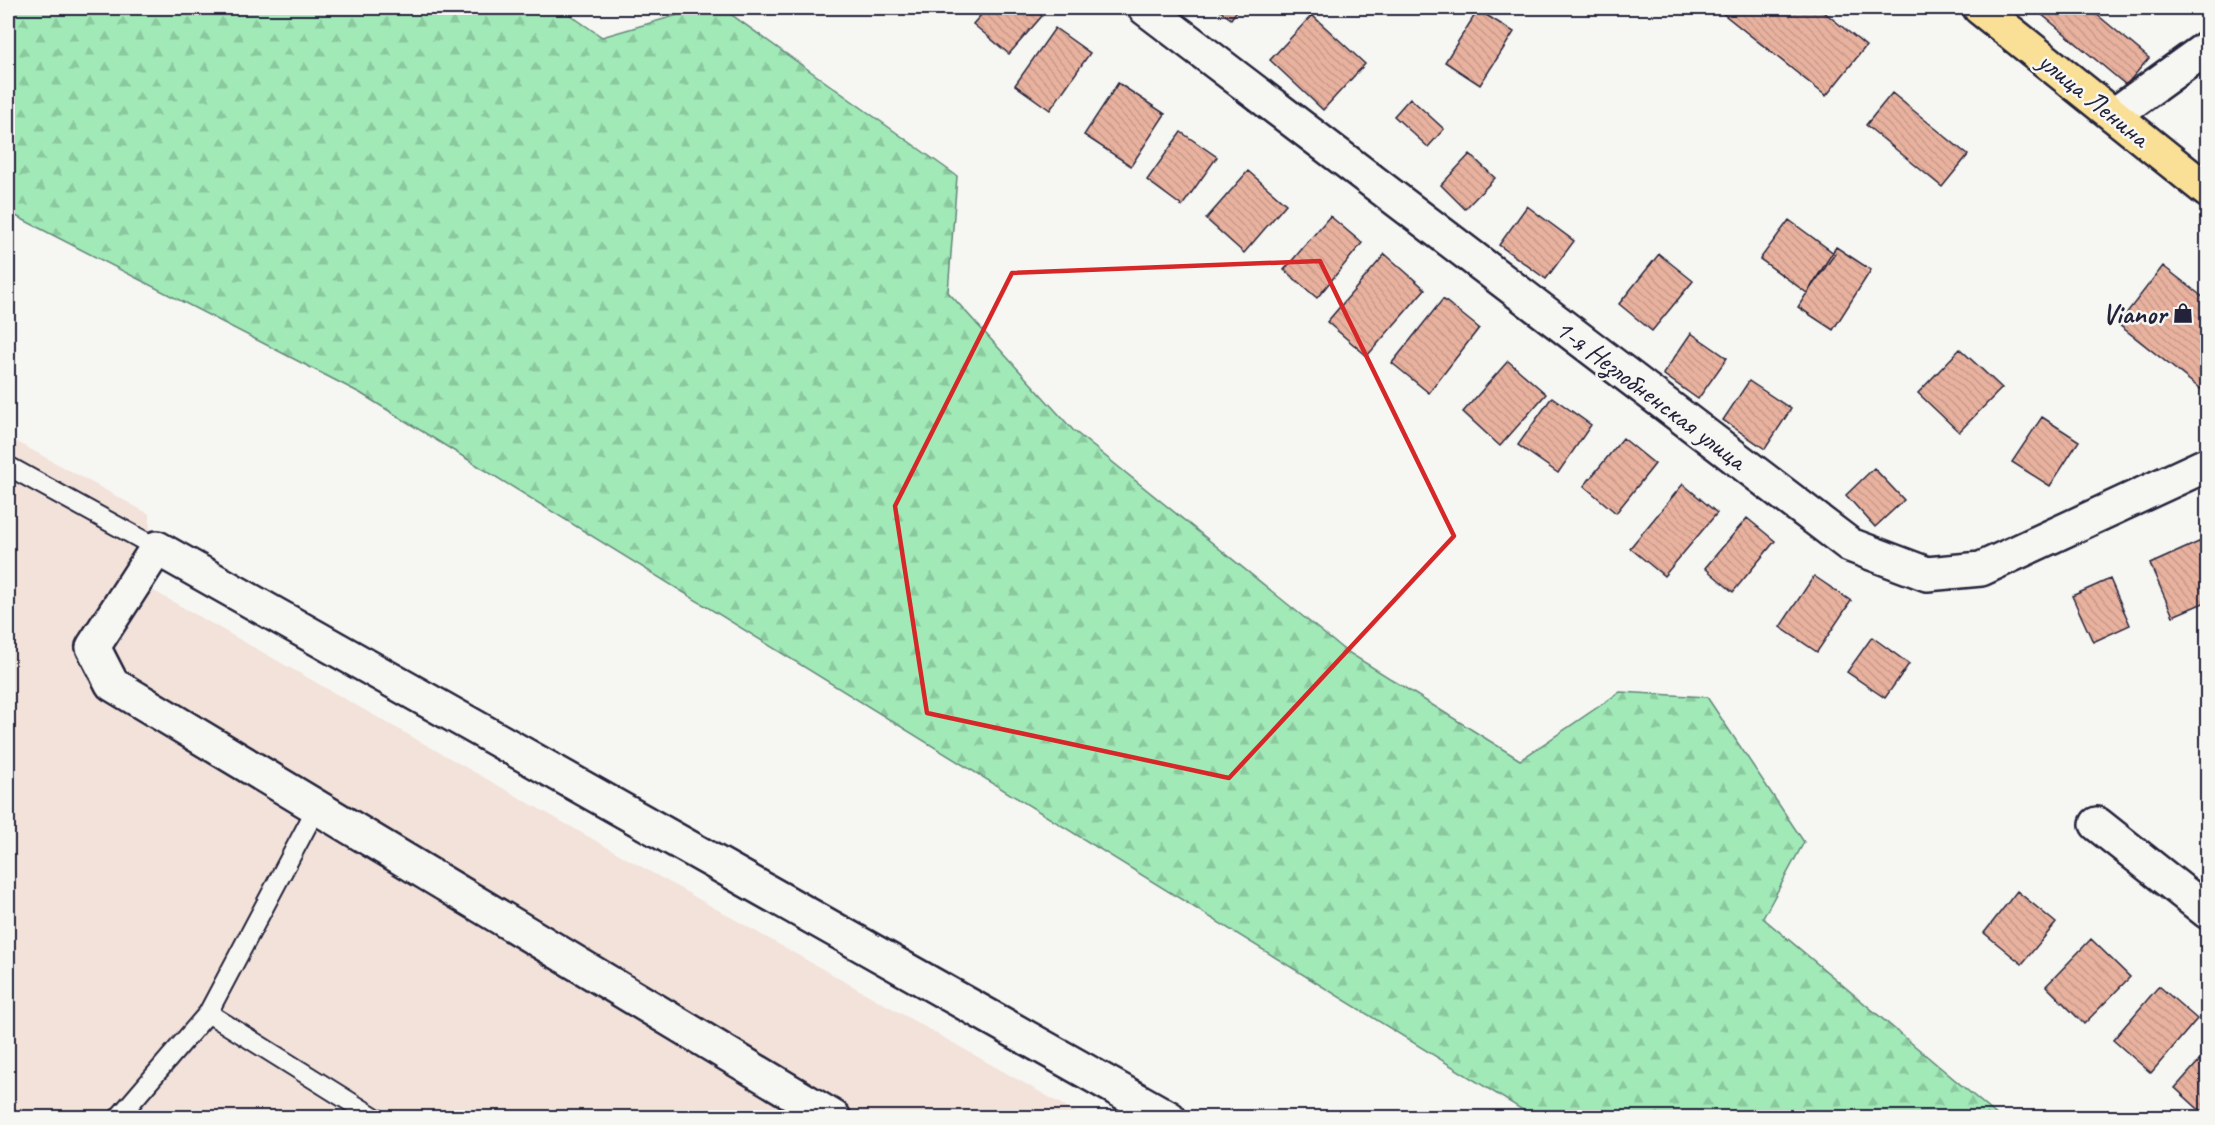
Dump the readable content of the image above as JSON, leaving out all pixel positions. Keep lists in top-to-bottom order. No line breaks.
{"streets":{"main road":["улица Ленина"],"street":["1-я Незлобненская улица"]},"places":{"shop":["Vianor"]}}
